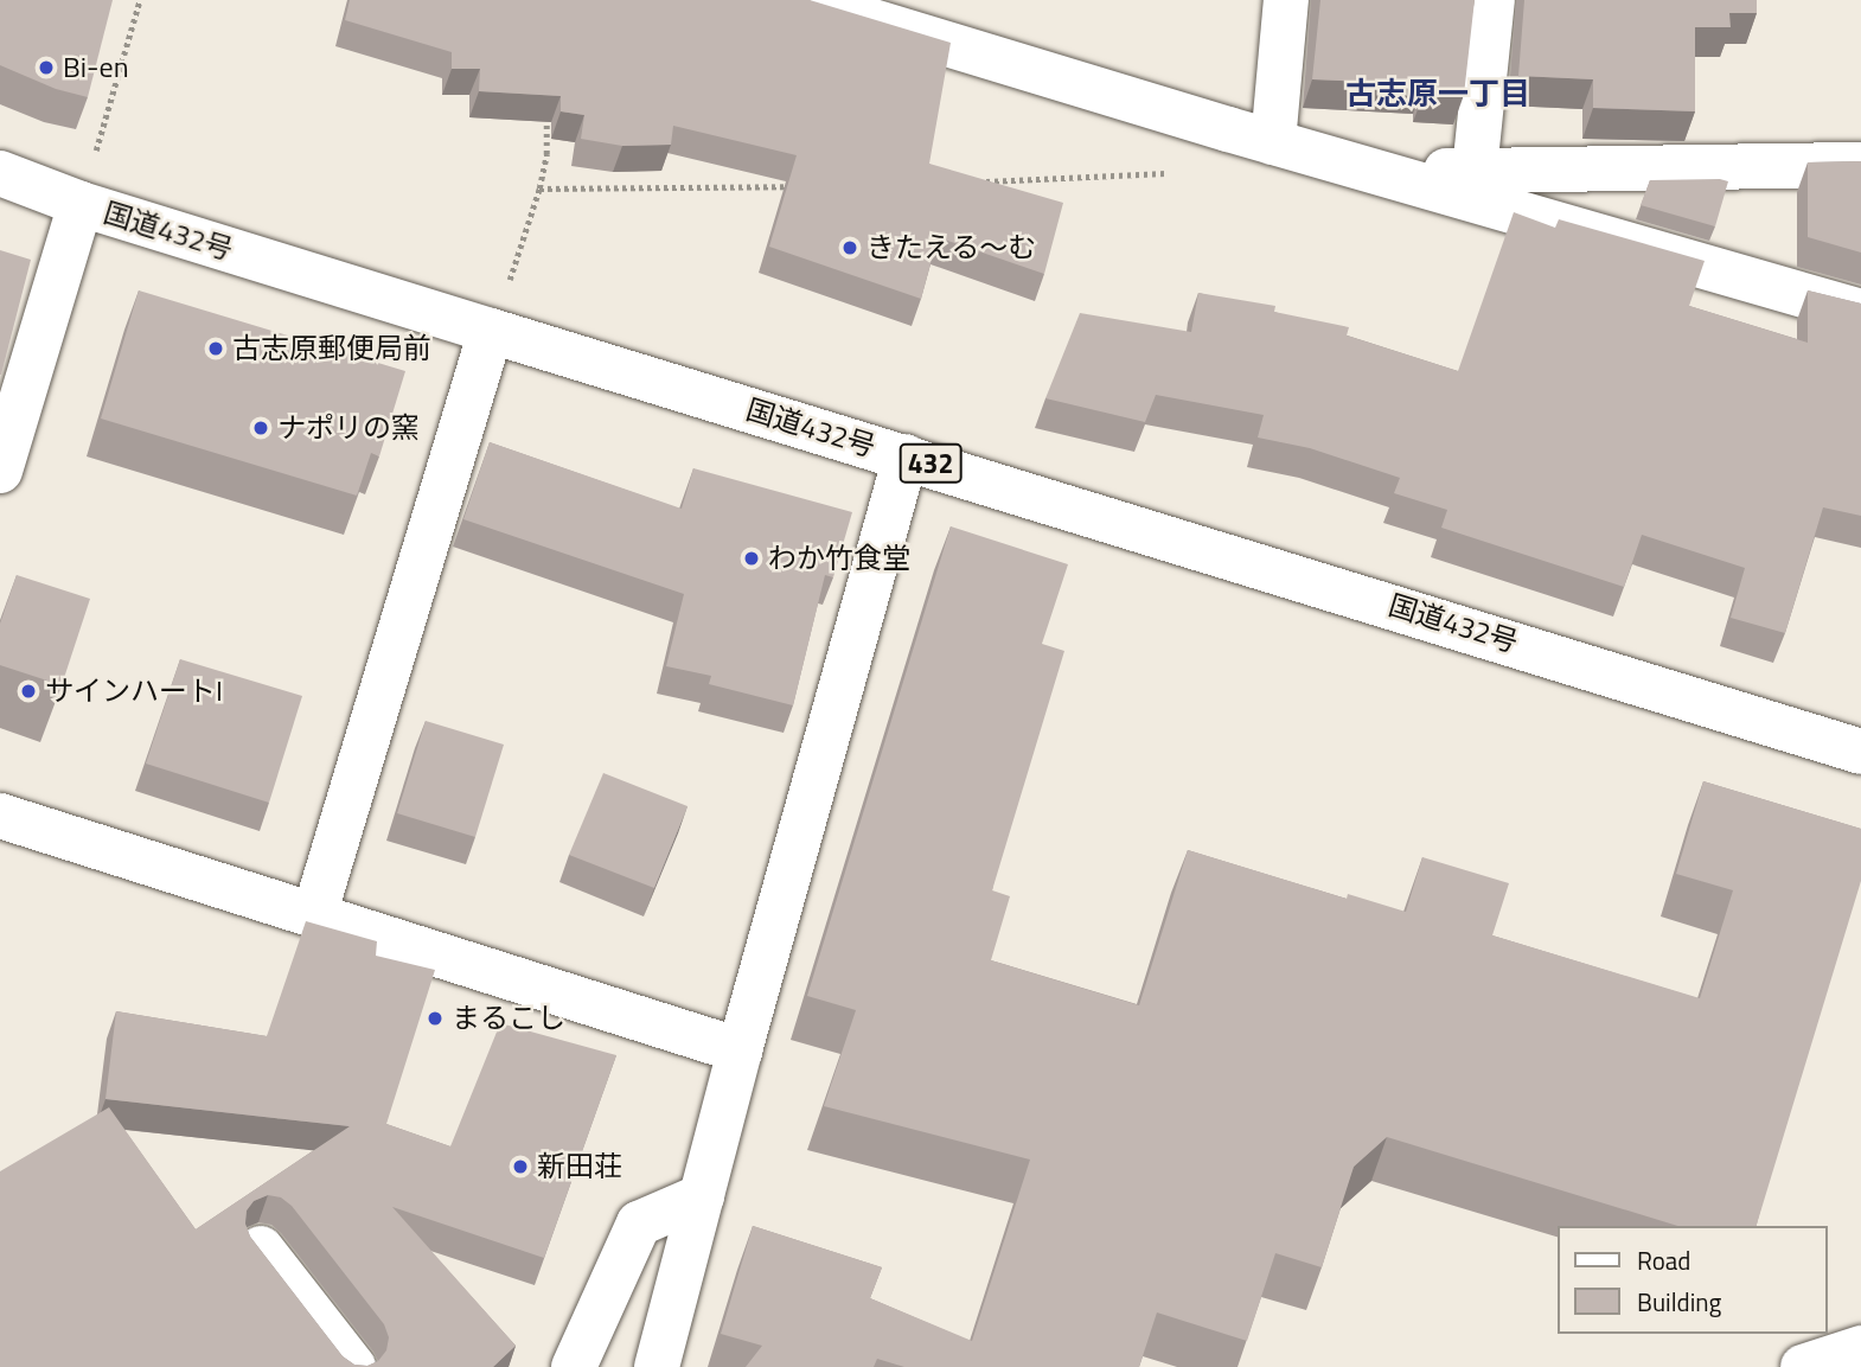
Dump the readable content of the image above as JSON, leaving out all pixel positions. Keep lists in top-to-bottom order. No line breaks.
{"streets":{"main road":["国道432号","432"]},"districts":["古志原一丁目"],"places":["Bi-en","きたえる～む","古志原郵便局前","ナポリの窯","わか竹食堂","サインハートI","まるこし","新田荘"],"legend":["Road","Building"]}
